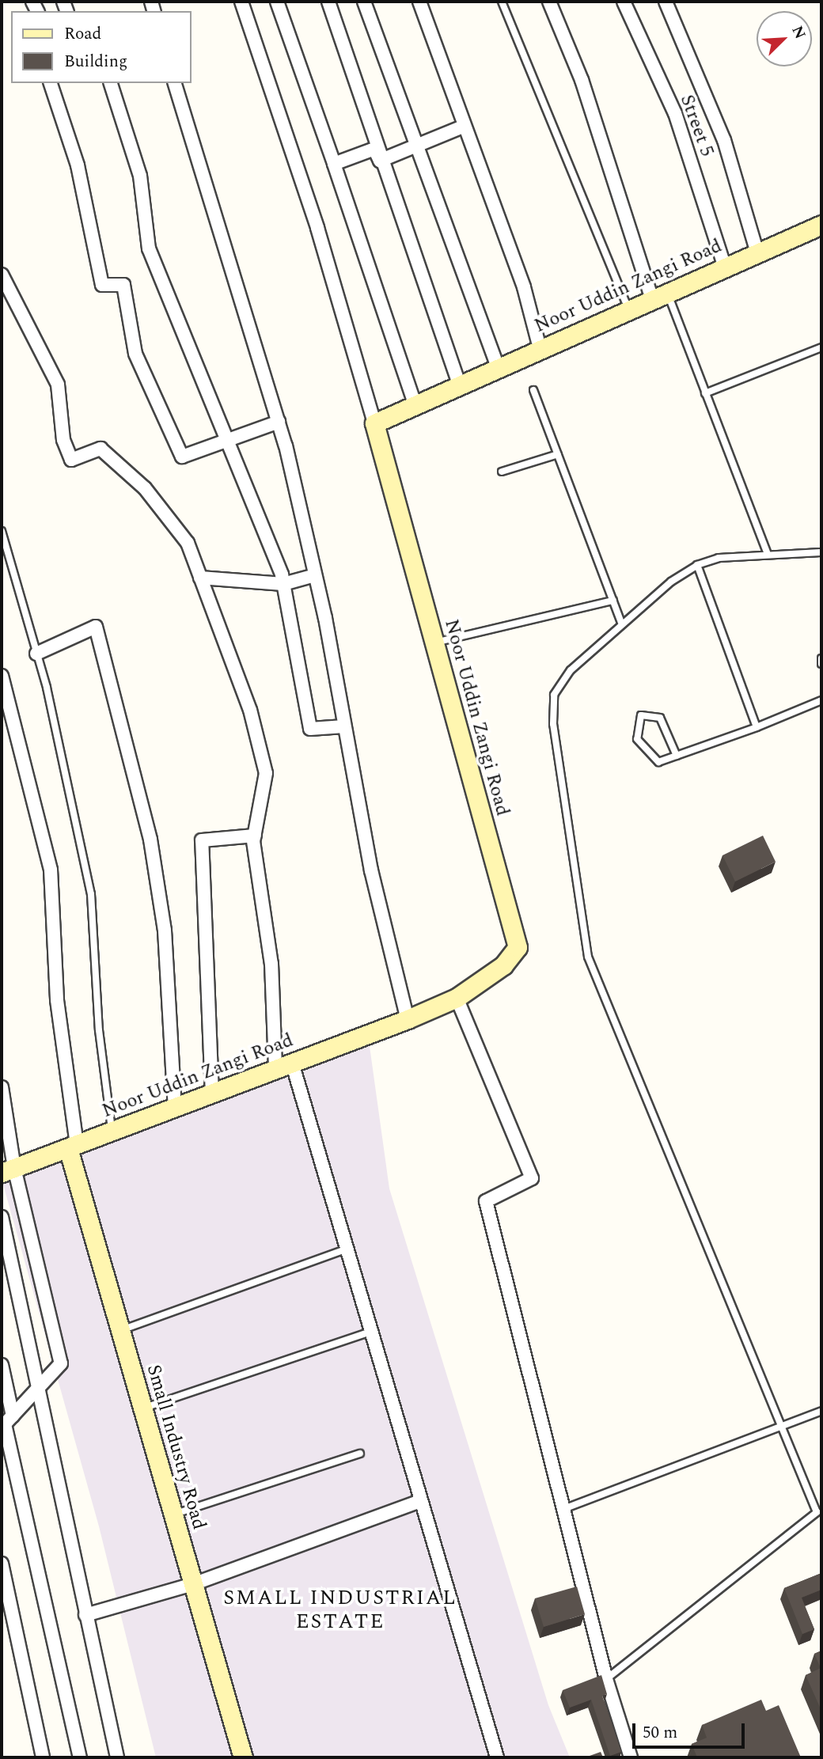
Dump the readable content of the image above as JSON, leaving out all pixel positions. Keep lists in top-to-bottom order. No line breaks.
{"streets":{"street":["Street 5","Noor Uddin Zangi Road","Small Industry Road"]},"crossings":[["Street 5","Noor Uddin Zangi Road"],["Noor Uddin Zangi Road","Small Industry Road"]],"districts":["SMALL INDUSTRIAL ESTATE"],"legend":["Road","Building"],"scale_bar":"50 m","north":"top right"}
